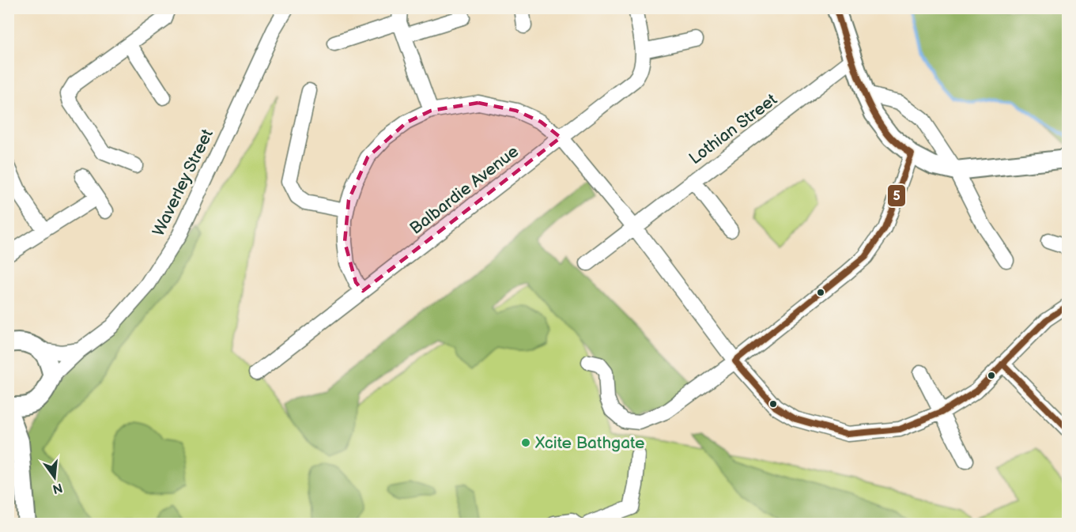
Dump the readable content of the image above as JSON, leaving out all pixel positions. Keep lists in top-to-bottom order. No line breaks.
{"streets":{"street":["Lothian Street","Waverley Street","Balbardie Avenue"]},"places":["Xcite Bathgate"],"lines":["transit line 5"],"north":"bottom"}
